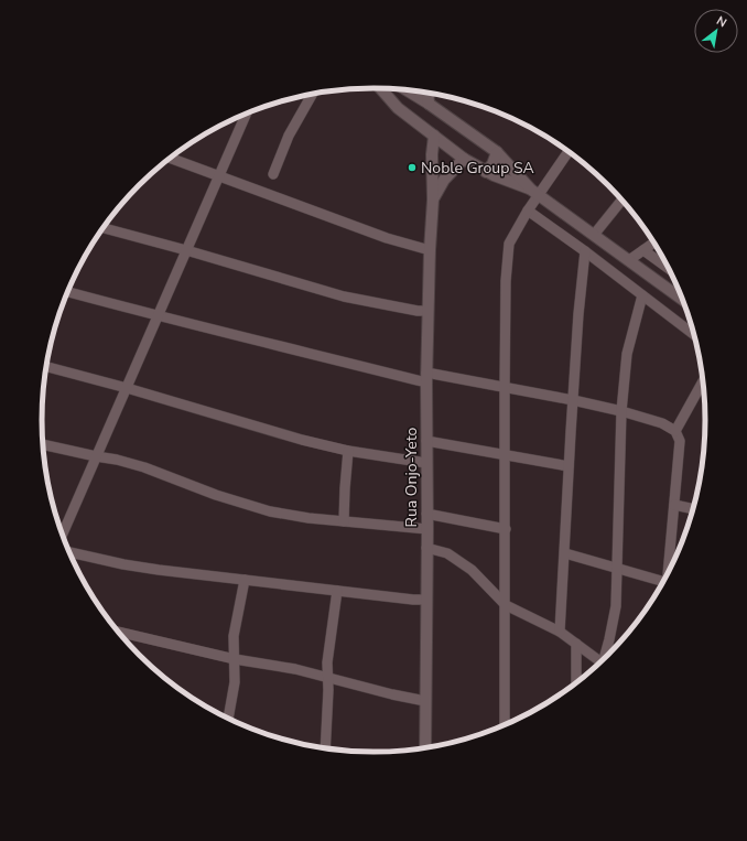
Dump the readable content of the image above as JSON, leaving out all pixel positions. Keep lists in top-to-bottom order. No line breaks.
{"streets":{"main road":["Rua Onjo-Yeto"]},"places":["Noble Group SA"],"north":"top right"}
